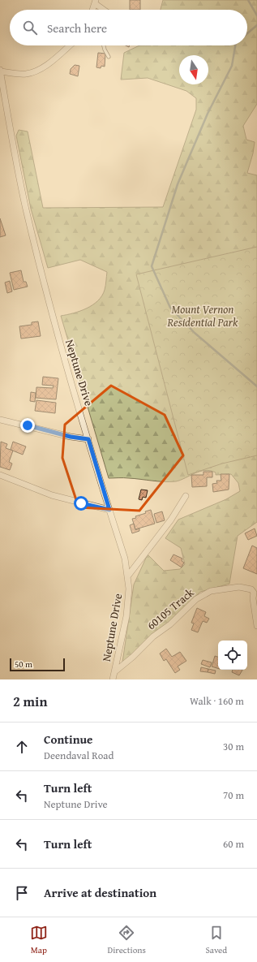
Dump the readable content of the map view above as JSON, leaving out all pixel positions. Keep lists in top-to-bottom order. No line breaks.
{"streets":{"street":["Neptune Drive","60105 Track"]},"crossings":[["Neptune Drive","60105 Track"]],"parks":["Mount Vernon Residential Park"],"scale_bar":"50 m","north":"bottom","page":{"search":"Search here","scale":"50 m","heading":["2 min","Walk · 160 m"],"list":[["Continue","Deendaval Road","30 m"],["Turn left","Neptune Drive","70 m"],["Turn left","60 m"],"Arrive at destination"],"nav":["Map","Directions","Saved"]}}
